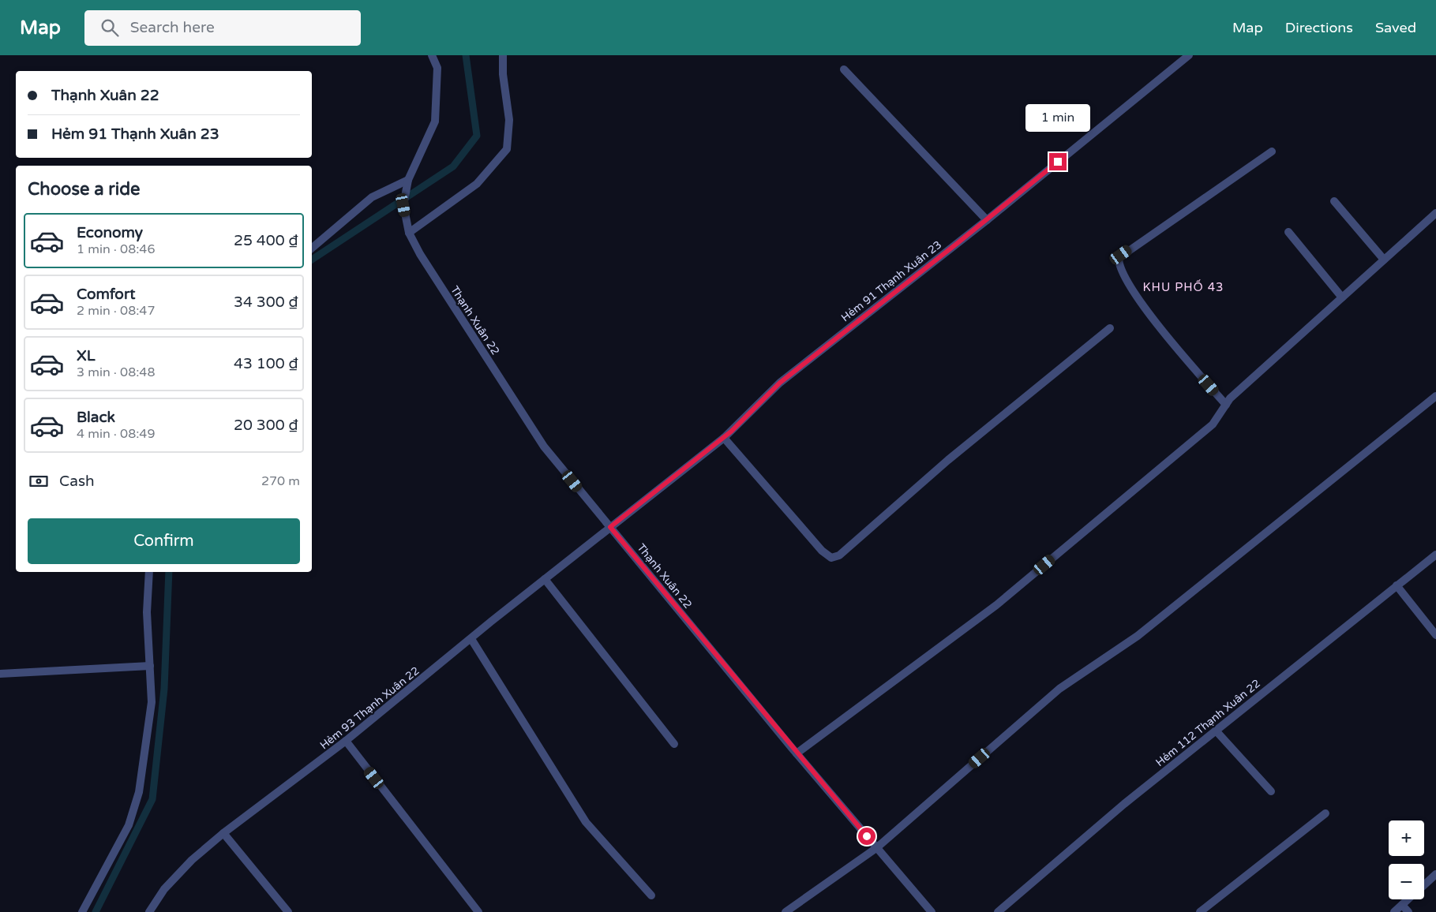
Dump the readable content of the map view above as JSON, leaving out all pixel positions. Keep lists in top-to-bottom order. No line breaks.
{"streets":{"street":["Hẻm 91 Thạnh Xuân 23","Thạnh Xuân 22","Hẻm 93 Thạnh Xuân 22","Hẻm 112 Thạnh Xuân 22"]},"crossings":[["Hẻm 91 Thạnh Xuân 23","Thạnh Xuân 22"],["Hẻm 91 Thạnh Xuân 23","Hẻm 93 Thạnh Xuân 22"],["Thạnh Xuân 22","Hẻm 93 Thạnh Xuân 22"]],"districts":["KHU PHỐ 43"],"page":{"header":"Map","search":"Search here","nav":["Map","Directions","Saved"],"banner":["Thạnh Xuân 22","Hẻm 91 Thạnh Xuân 23"],"bubble":"1 min","heading":"Choose a ride","list":[{"name":"Economy","note":"1 min · 08:46","value":"25 400 ₫"},{"name":"Comfort","note":"2 min · 08:47","value":"34 300 ₫"},{"name":"XL","note":"3 min · 08:48","value":"43 100 ₫"},{"name":"Black","note":"4 min · 08:49","value":"20 300 ₫"}],"pay":["Cash","270 m"],"buttons":"Confirm","map_buttons":["+","−"]}}
